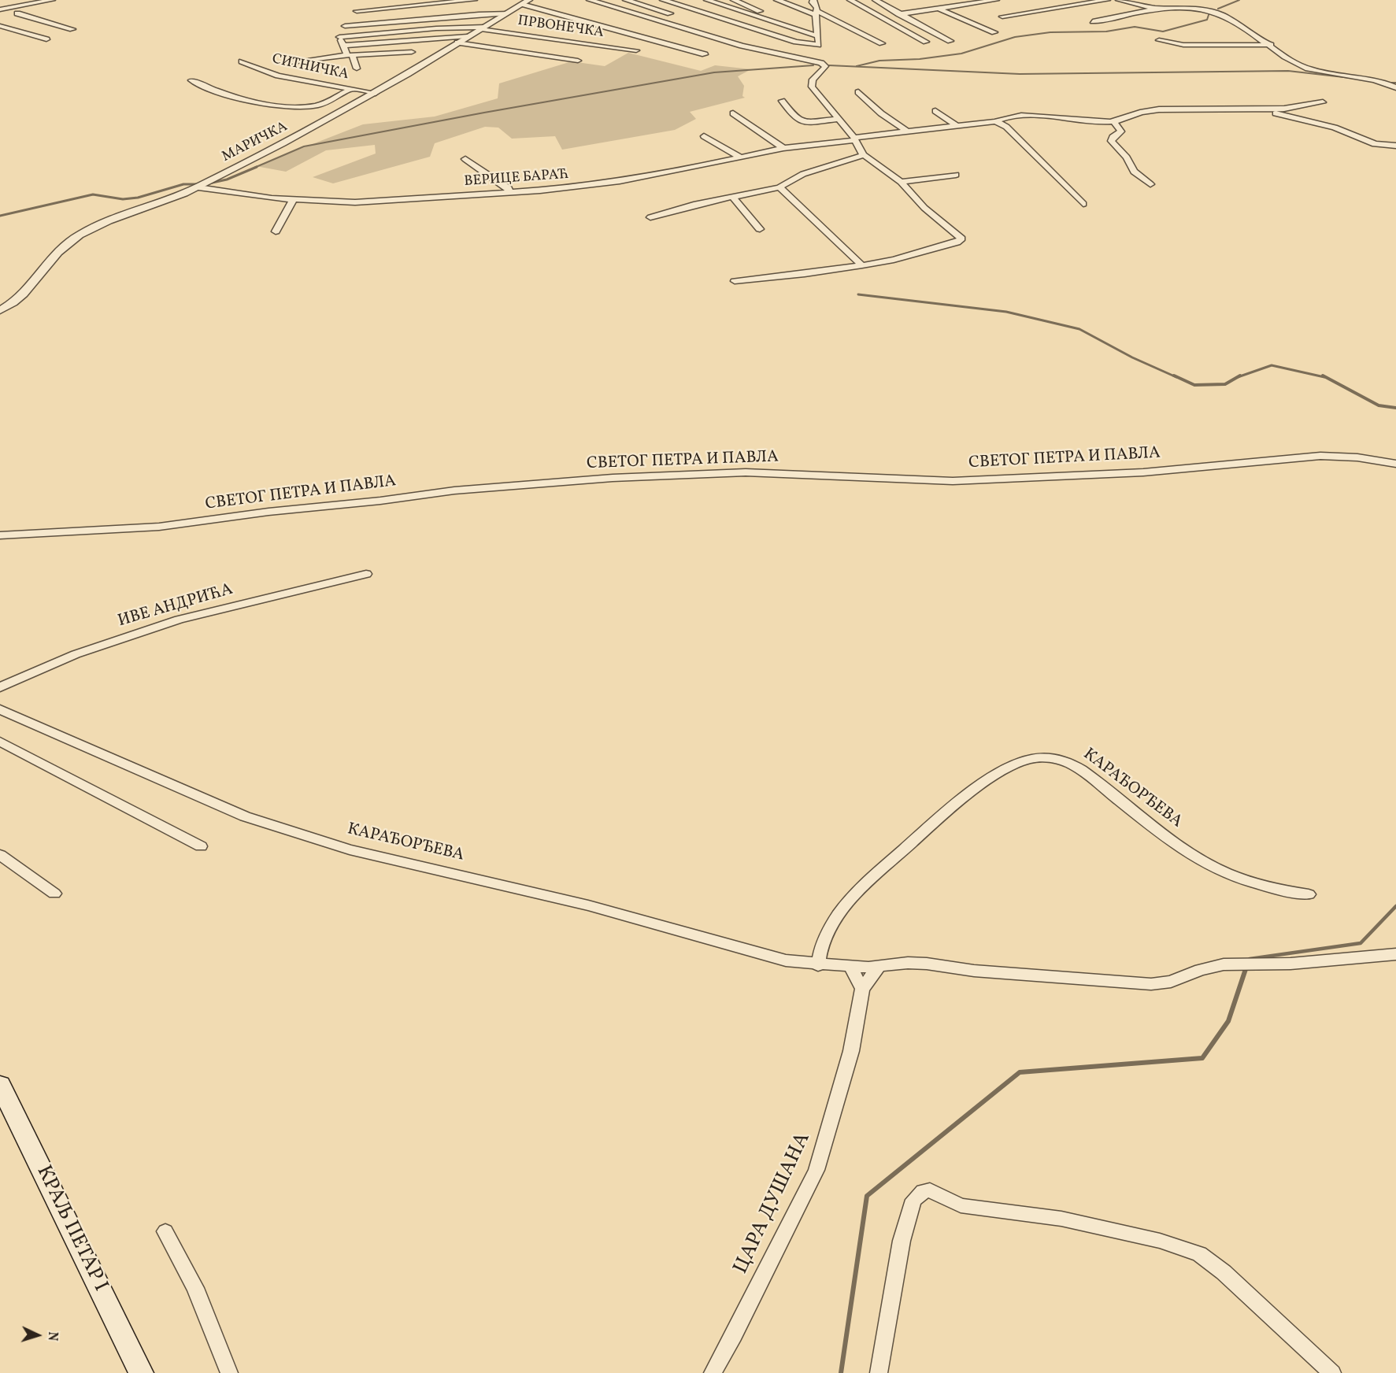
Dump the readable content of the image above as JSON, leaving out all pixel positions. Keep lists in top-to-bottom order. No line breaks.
{"streets":{"main road":["КРАЉ ПЕТАР I"],"street":["ПРВОНЕЧКА","СИТНИЧКА","МАРИЧКА","ВЕРИЦЕ БАРАЋ","СВЕТОГ ПЕТРА И ПАВЛА","ИВЕ АНДРИЋА","КАРАЂОРЂЕВА","ЦАРА ДУШАНА"]},"crossings":[["ПРВОНЕЧКА","МАРИЧКА"],["СИТНИЧКА","МАРИЧКА"],["МАРИЧКА","ВЕРИЦЕ БАРАЋ"],["КАРАЂОРЂЕВА","ЦАРА ДУШАНА"]],"north":"right"}
